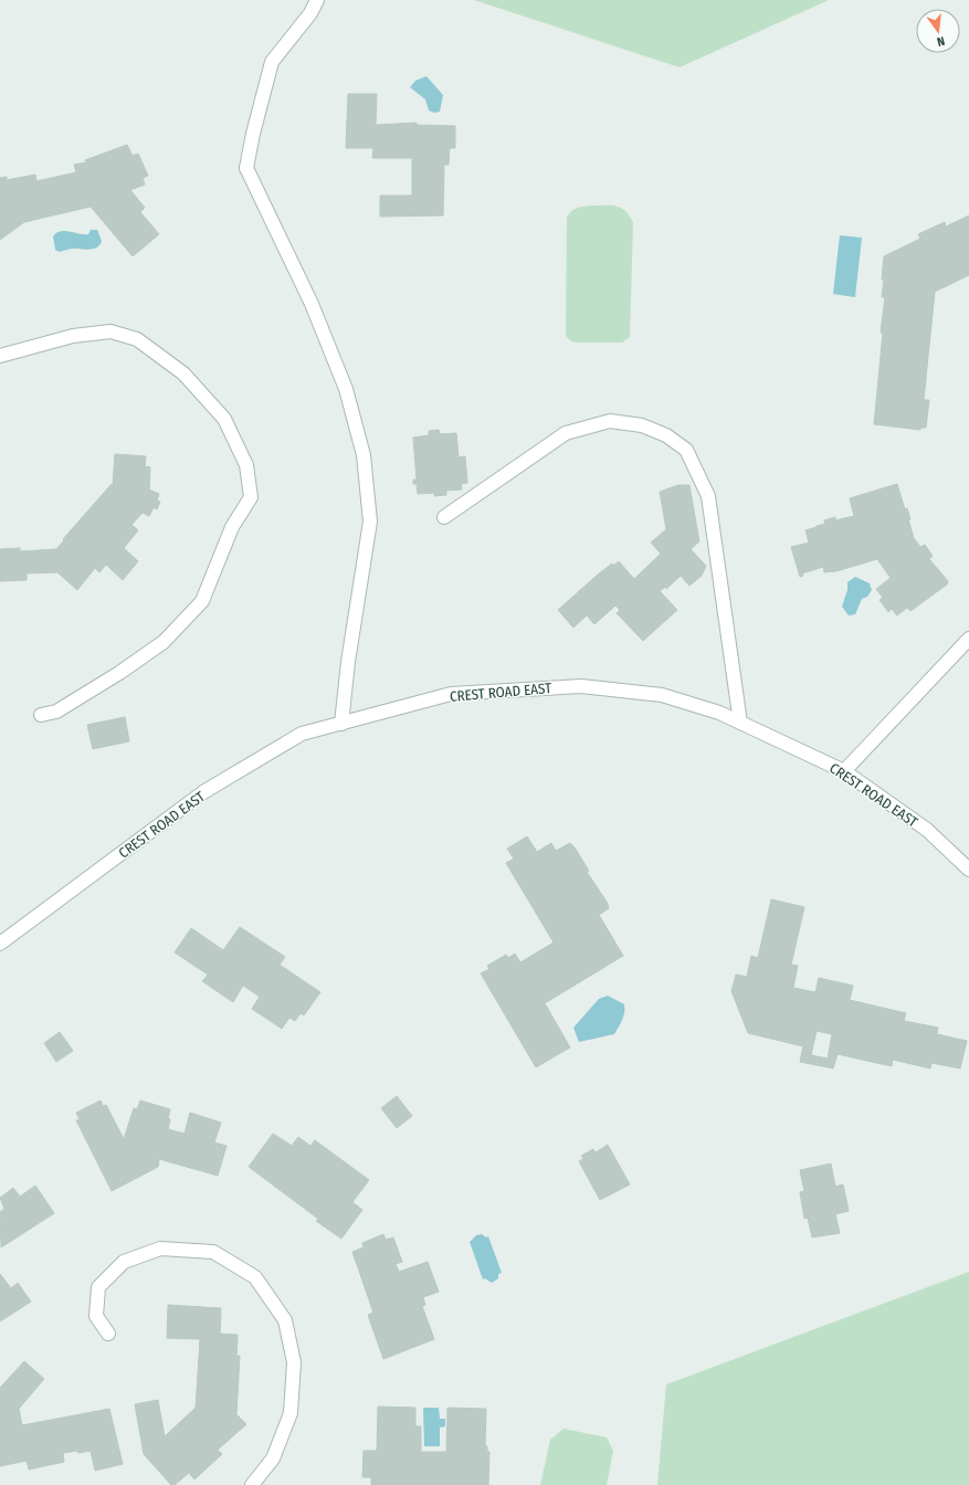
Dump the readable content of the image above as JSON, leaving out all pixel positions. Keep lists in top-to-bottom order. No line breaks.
{"streets":{"street":["CREST ROAD EAST"]},"north":"bottom"}
